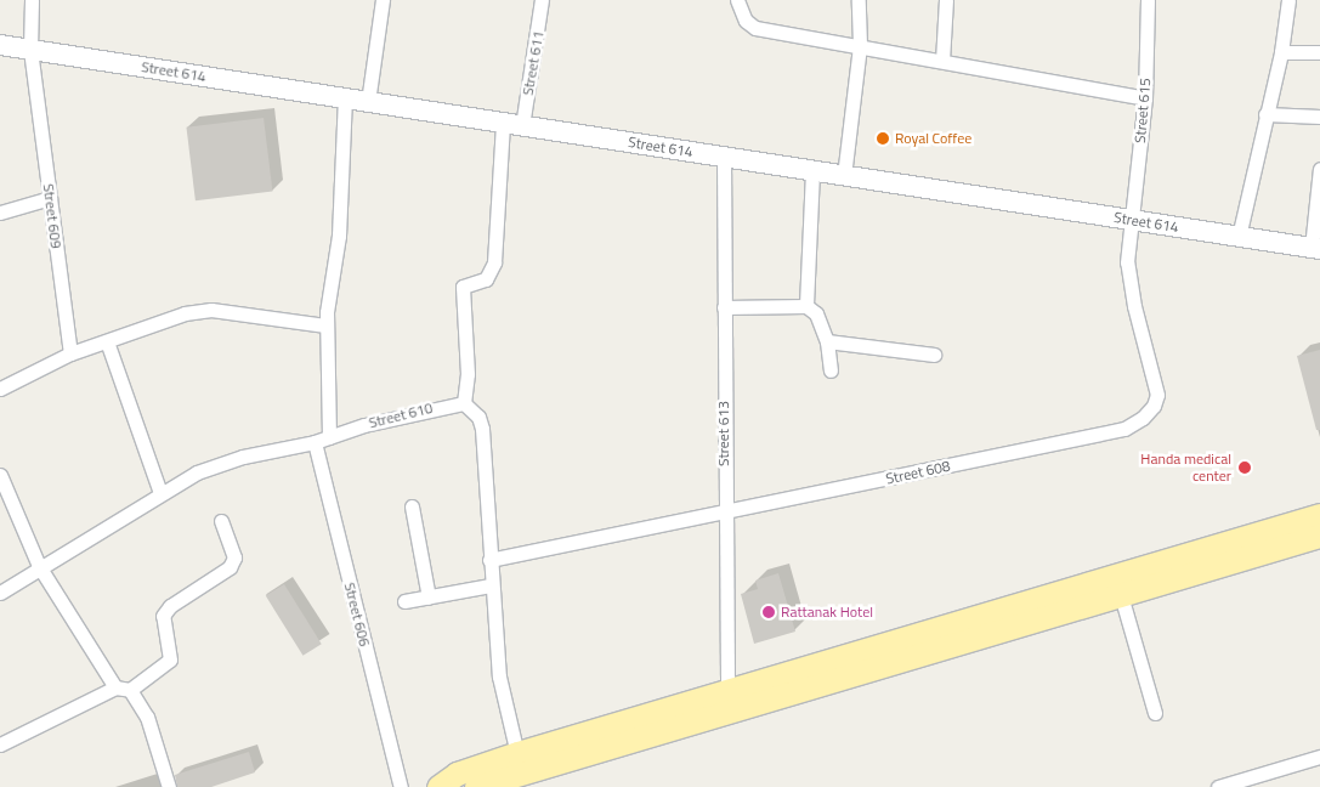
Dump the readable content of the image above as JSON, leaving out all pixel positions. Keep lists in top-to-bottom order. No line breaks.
{"streets":{"street":["Street 611","Street 614","Street 615","Street 609","Street 610","Street 613","Street 608","Street 606"]},"crossings":[["Street 611","Street 614"],["Street 611","Street 610"],["Street 614","Street 615"],["Street 614","Street 609"],["Street 614","Street 613"],["Street 614","Street 608"],["Street 615","Street 608"],["Street 610","Street 606"],["Street 613","Street 608"]],"places":["Royal Coffee","Handa medical center","Rattanak Hotel"]}
